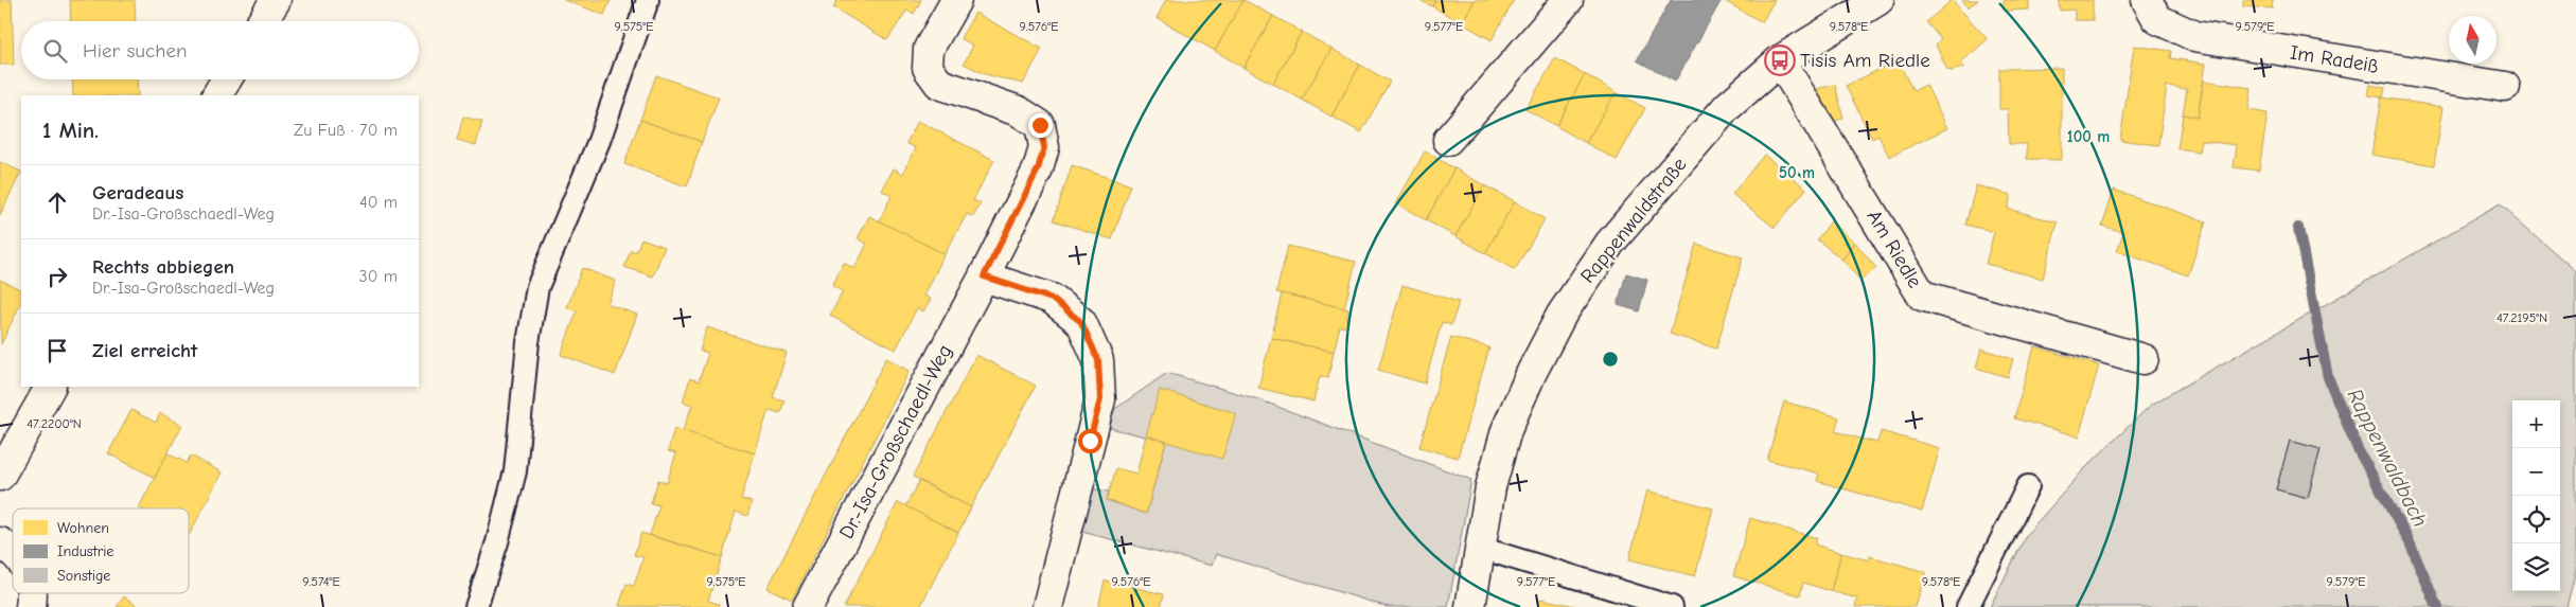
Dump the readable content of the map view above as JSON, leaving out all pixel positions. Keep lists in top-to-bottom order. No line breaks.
{"streets":{"street":["Im Radeiß","Rappenwaldstraße","Am Riedle","Dr.-Isa-Großschaedl-Weg"]},"crossings":[["Rappenwaldstraße","Am Riedle"]],"water":["Rappenwaldbach"],"places":{"bus stop":["Tisis Am Riedle"]},"legend":["Wohnen","Industrie","Sonstige"],"north":"top","page":{"search":"Hier suchen","heading":["1 Min.","Zu Fuß · 70 m"],"list":[["Geradeaus","Dr.-Isa-Großschaedl-Weg","40 m"],["Rechts abbiegen","Dr.-Isa-Großschaedl-Weg","30 m"],"Ziel erreicht"],"map_buttons":["+","−"]},"coordinates":["9.575°E","9.576°E","9.579°E","9.577°E","9.578°E","47.2195°N","47.2200°N","9.574°E"],"rings":["100 m","50 m"]}
